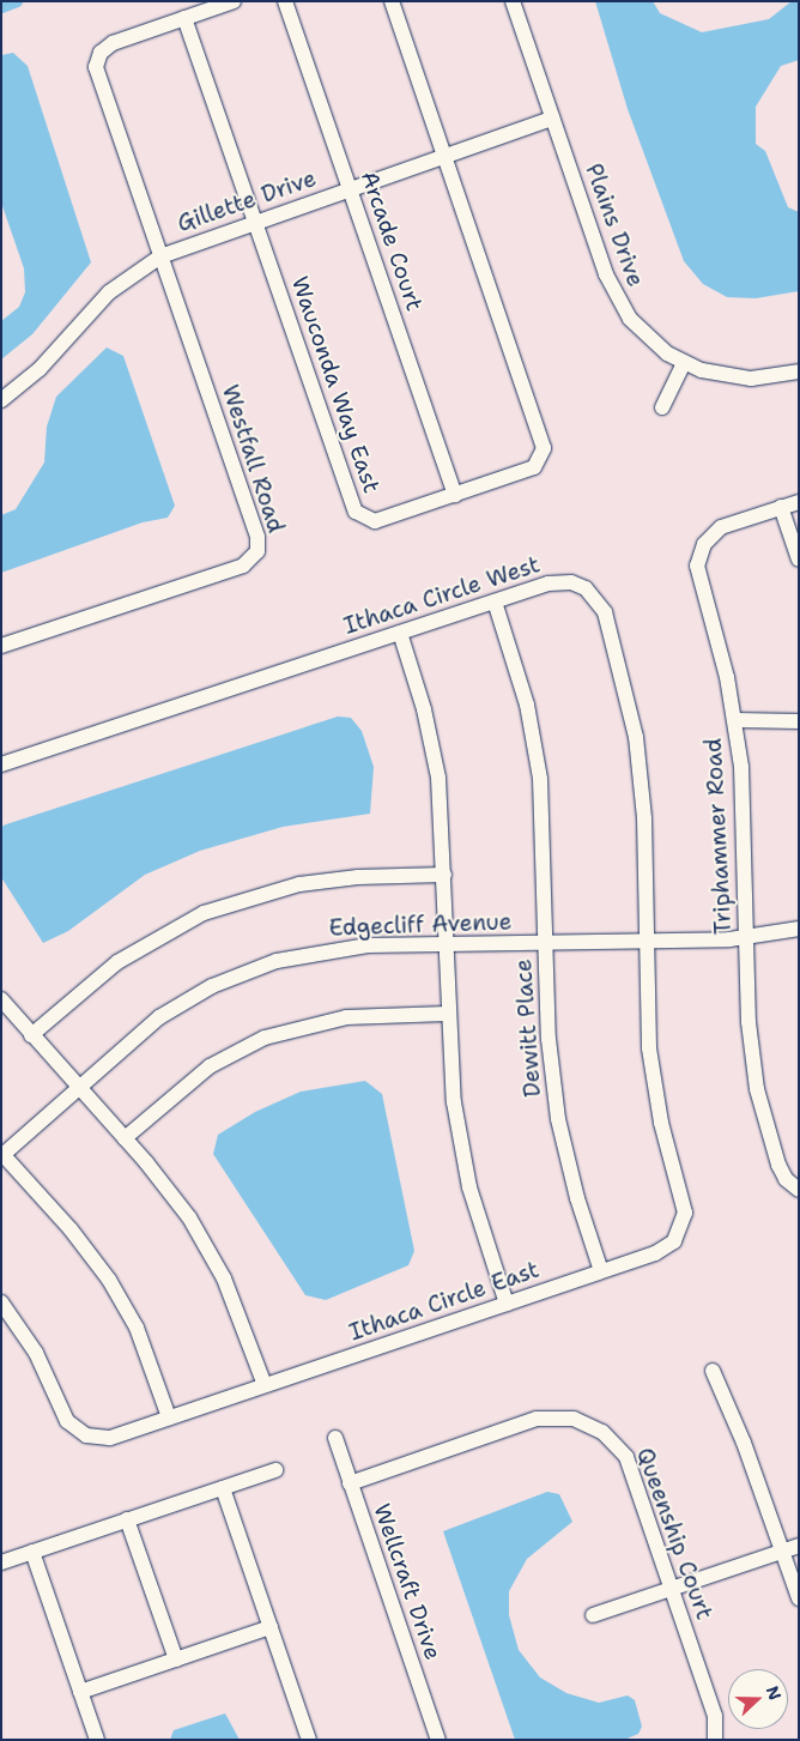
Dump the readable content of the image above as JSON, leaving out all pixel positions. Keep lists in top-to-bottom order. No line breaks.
{"streets":{"street":["Gillette Drive","Plains Drive","Arcade Court","Wauconda Way East","Westfall Road","Ithaca Circle West","Triphammer Road","Edgecliff Avenue","Dewitt Place","Ithaca Circle East","Queenship Court","Wellcraft Drive"]},"crossings":[["Gillette Drive","Plains Drive"],["Gillette Drive","Arcade Court"],["Gillette Drive","Wauconda Way East"],["Gillette Drive","Westfall Road"],["Arcade Court","Wauconda Way East"],["Wauconda Way East","Westfall Road"],["Ithaca Circle West","Edgecliff Avenue"],["Ithaca Circle West","Dewitt Place"],["Ithaca Circle West","Ithaca Circle East"],["Triphammer Road","Edgecliff Avenue"],["Edgecliff Avenue","Dewitt Place"],["Edgecliff Avenue","Ithaca Circle East"],["Dewitt Place","Ithaca Circle East"],["Queenship Court","Wellcraft Drive"]],"north":"right"}
